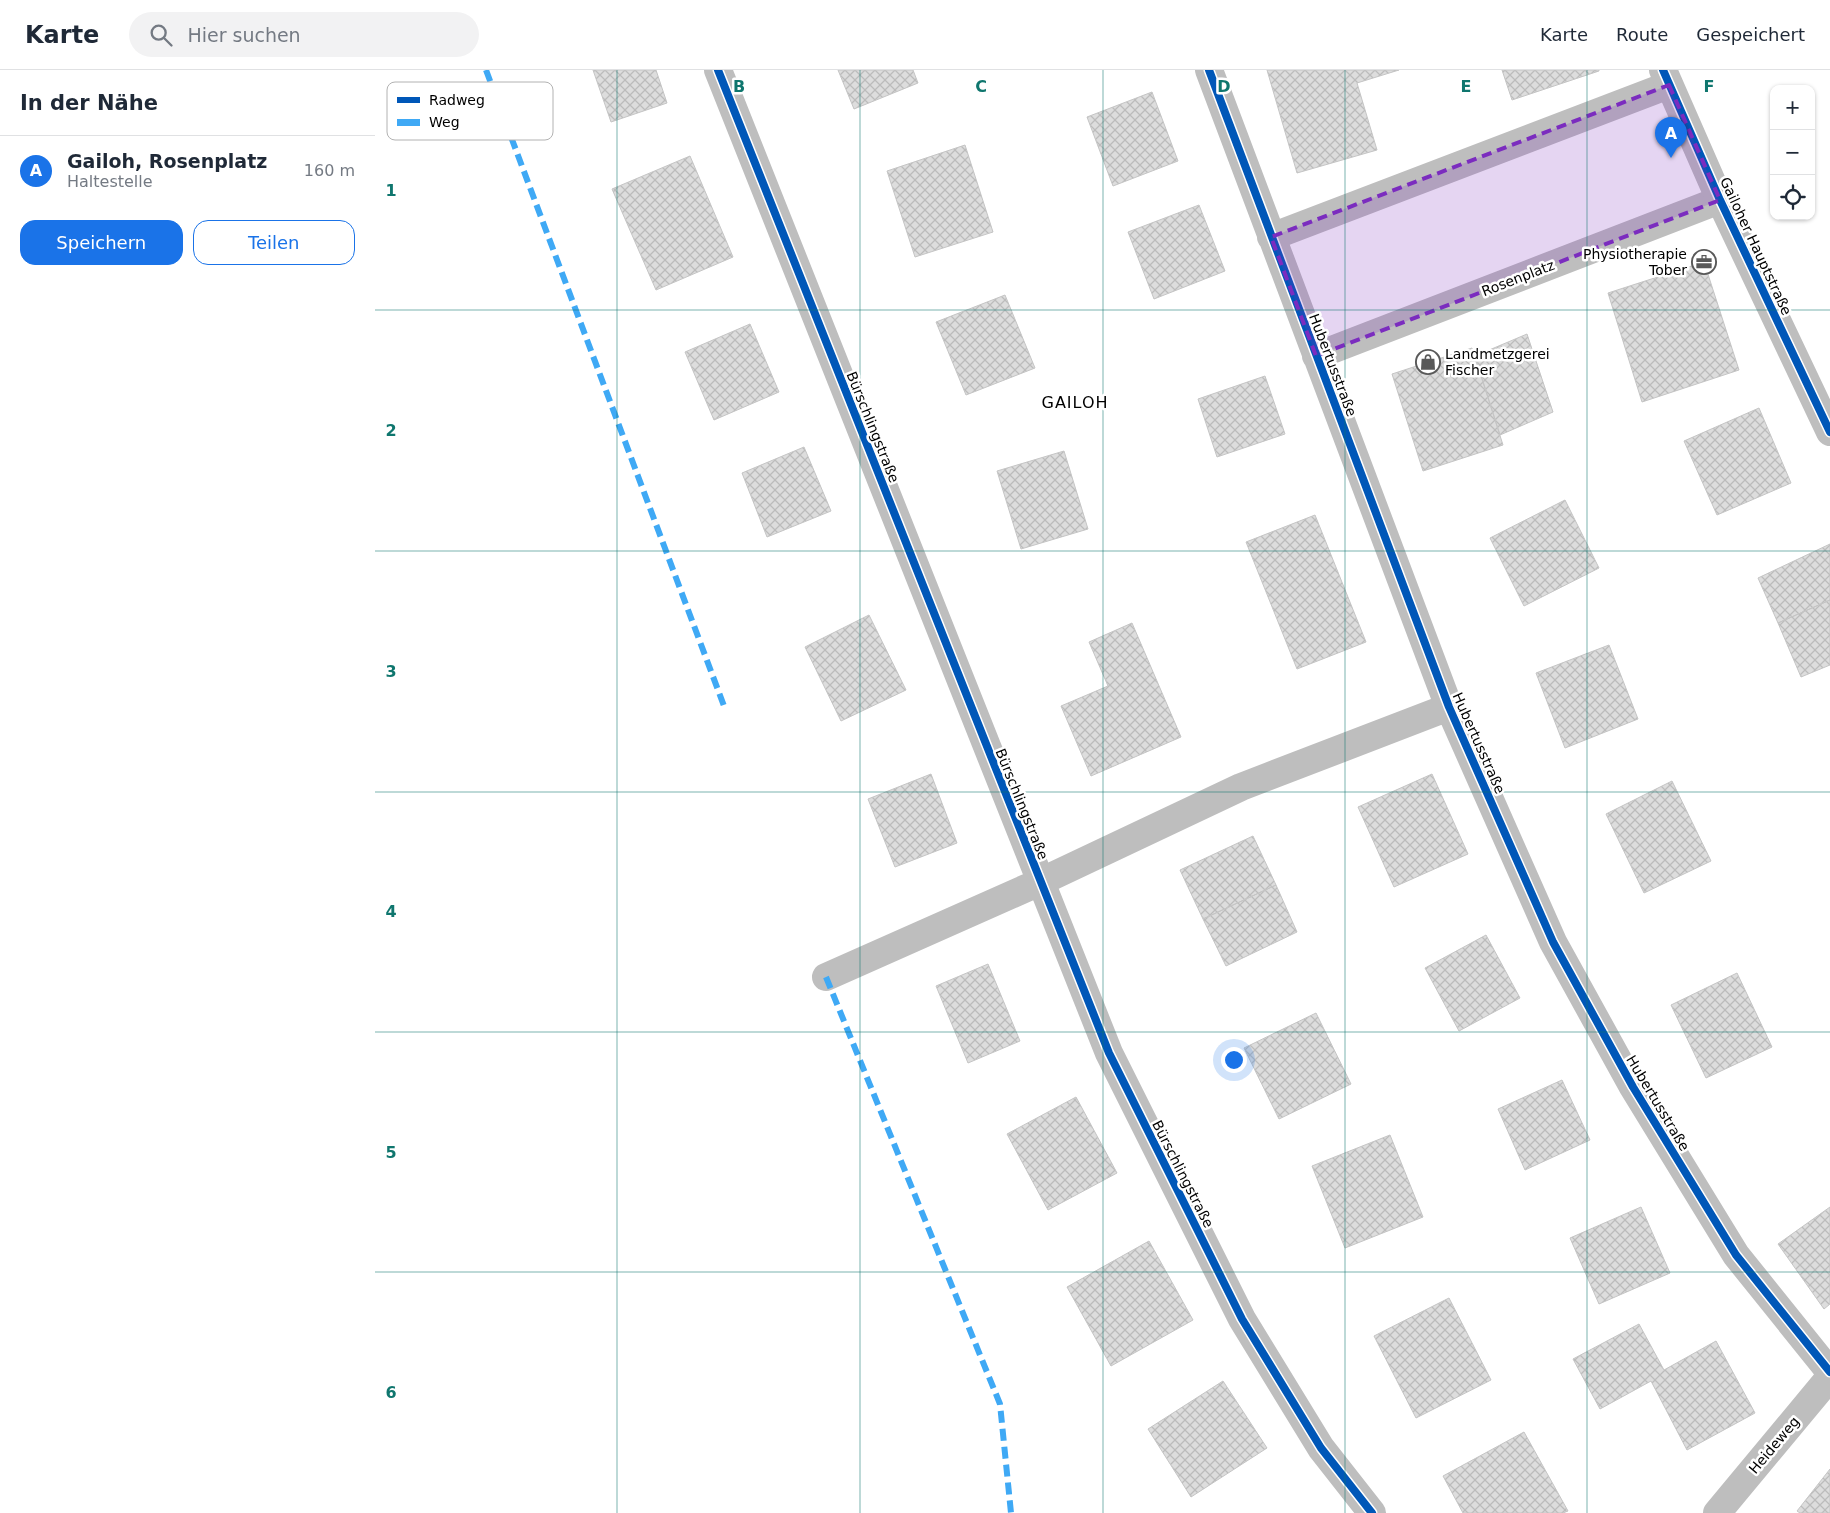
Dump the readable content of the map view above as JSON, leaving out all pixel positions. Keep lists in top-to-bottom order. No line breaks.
{"streets":{"street":["Gailoher Hauptstraße","Rosenplatz","Hubertusstraße","Bürschlingstraße","Heideweg"]},"crossings":[["Gailoher Hauptstraße","Rosenplatz"],["Rosenplatz","Hubertusstraße"],["Hubertusstraße","Bürschlingstraße"]],"districts":["GAILOH"],"places":{"office":["Physiotherapie Tober"],"shop":["Landmetzgerei Fischer"]},"legend":["Radweg","Weg"],"page":{"header":"Karte","search":"Hier suchen","nav":["Karte","Route","Gespeichert"],"heading":"In der Nähe","map_buttons":["+","−"],"pins":"A","list":[{"mark":"A","name":"Gailoh, Rosenplatz","note":"Haltestelle","value":"160 m"}],"buttons":["Speichern","Teilen"]},"grid":{"columns":["B","C","D","E","F"],"rows":["1","2","3","4","5","6"]}}
